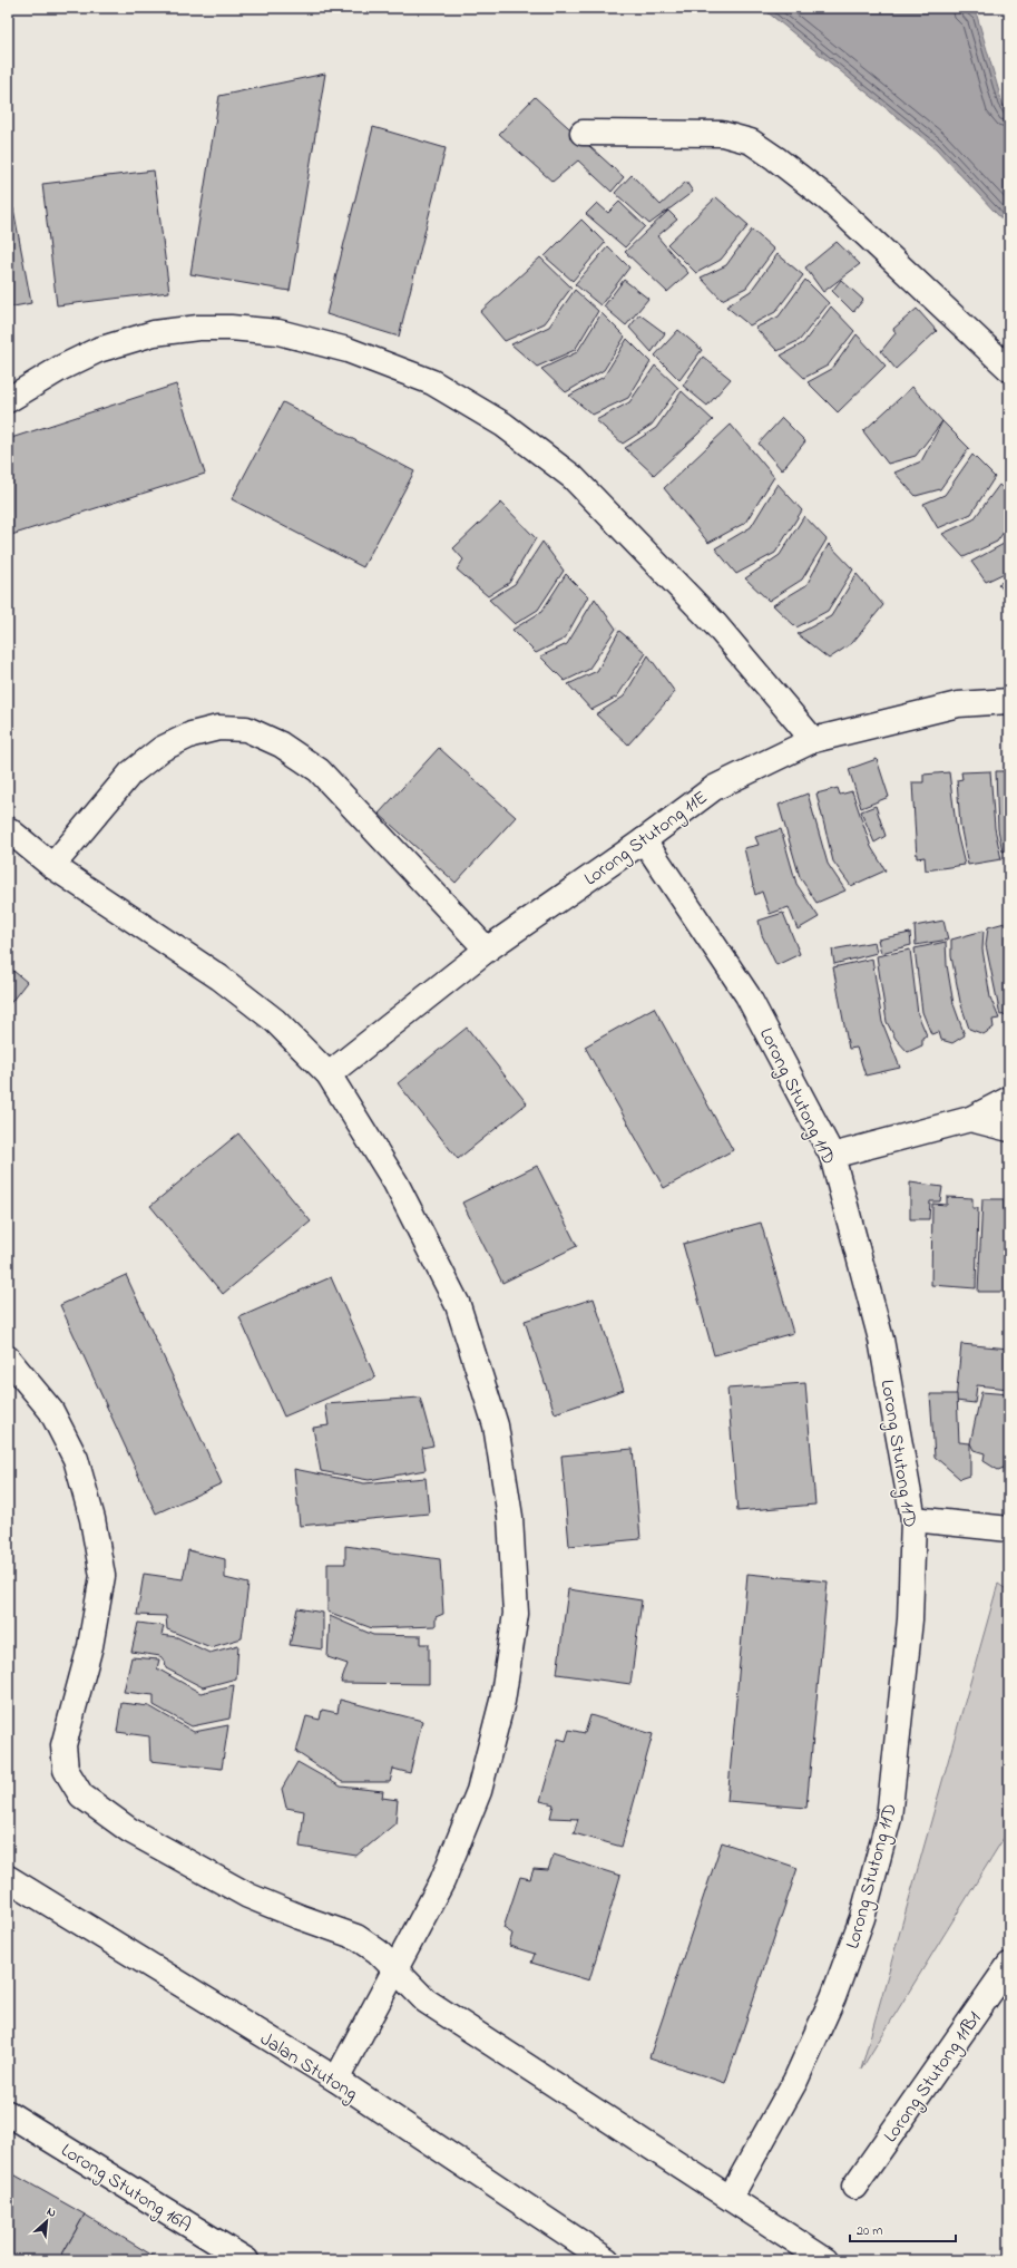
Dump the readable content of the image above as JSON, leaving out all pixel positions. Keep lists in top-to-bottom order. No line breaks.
{"streets":{"street":["Lorong Stutong 11E","Lorong Stutong 11D","Jalan Stutong","Lorong Stutong 11B1","Lorong Stutong 16A"]},"crossings":[["Lorong Stutong 11E","Lorong Stutong 11D"]],"scale_bar":"20 m","north":"top right"}
